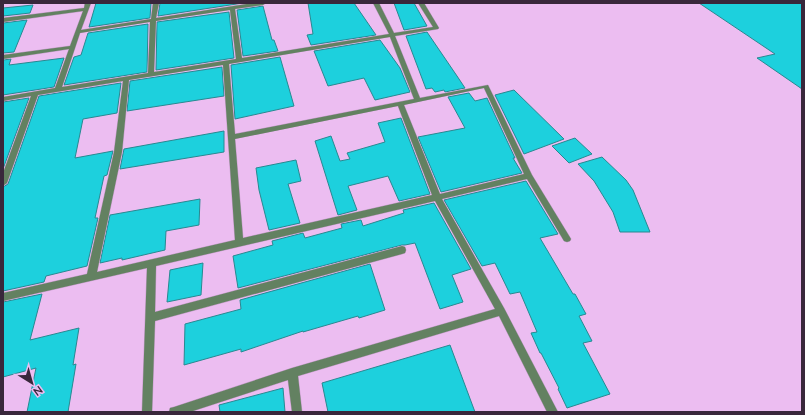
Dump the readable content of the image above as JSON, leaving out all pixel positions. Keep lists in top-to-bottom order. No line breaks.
{"north":"bottom right"}
